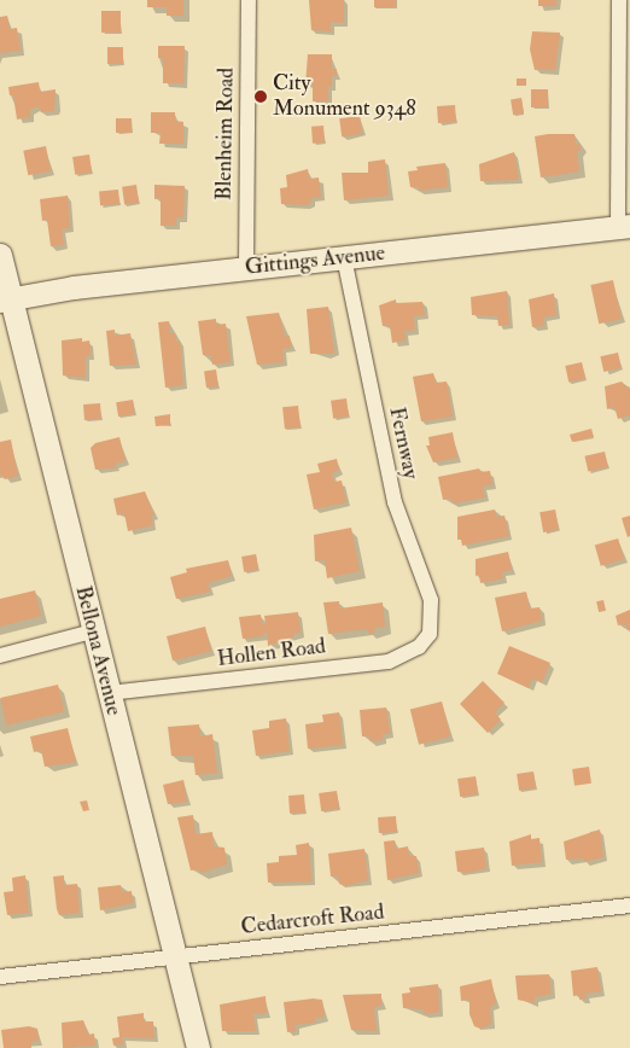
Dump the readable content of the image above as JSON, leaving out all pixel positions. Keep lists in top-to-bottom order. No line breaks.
{"streets":{"street":["Blenheim Road","Gittings Avenue","Fernway","Bellona Avenue","Hollen Road","Cedarcroft Road"]},"crossings":[["Blenheim Road","Gittings Avenue"],["Gittings Avenue","Fernway"],["Gittings Avenue","Bellona Avenue"],["Fernway","Hollen Road"],["Bellona Avenue","Hollen Road"],["Bellona Avenue","Cedarcroft Road"]],"places":["City Monument 9348"]}
